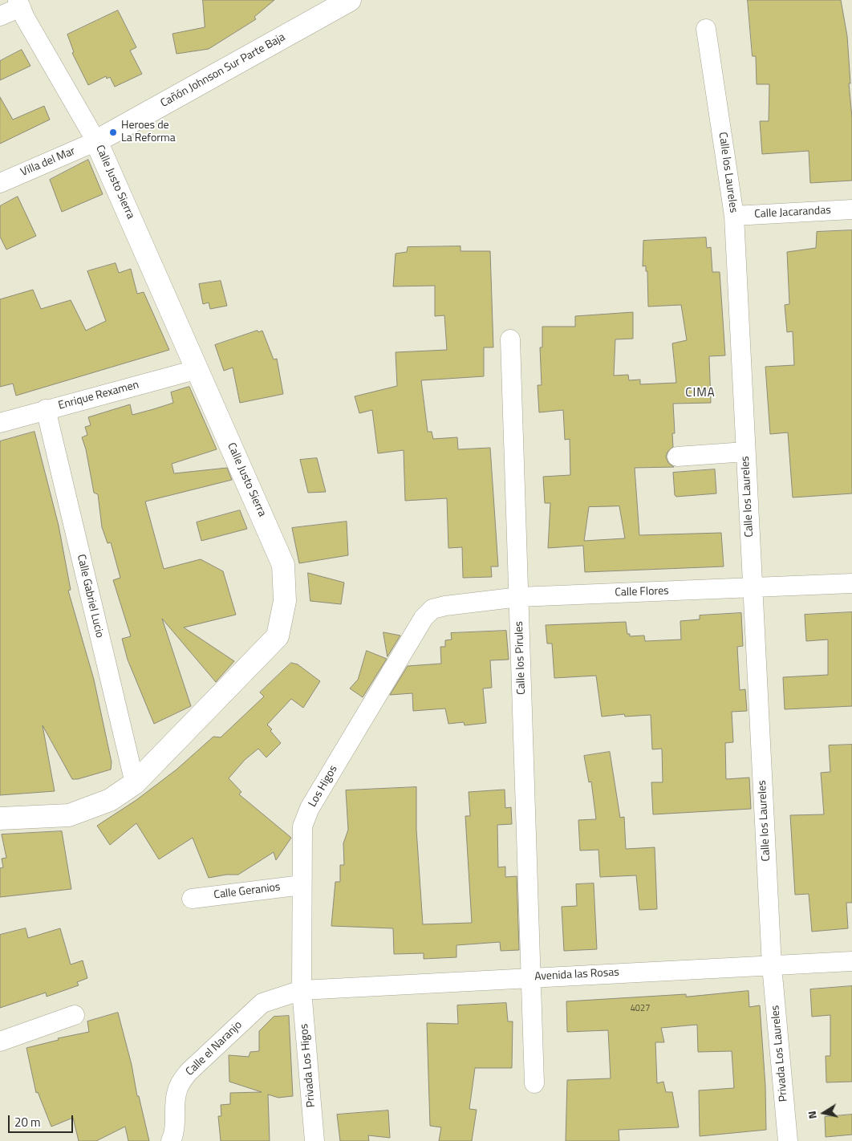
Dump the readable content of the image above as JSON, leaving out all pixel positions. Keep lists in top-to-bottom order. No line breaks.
{"streets":{"street":["Cañón Johnson Sur Parte Baja","Villa del Mar","Calle los Laureles","Calle Justo Sierra","Calle Jacarandas","Enrique Rexamen","Calle Flores","Calle Gabriel Lucio","Calle los Pirules","Los Higos","Calle Geranios","Avenida las Rosas","Calle el Naranjo","Privada Los Laureles","Privada Los Higos"]},"crossings":[["Cañón Johnson Sur Parte Baja","Villa del Mar"],["Cañón Johnson Sur Parte Baja","Calle Justo Sierra"],["Villa del Mar","Calle Justo Sierra"],["Calle los Laureles","Calle Jacarandas"],["Calle los Laureles","Calle Flores"],["Calle los Laureles","Avenida las Rosas"],["Calle los Laureles","Privada Los Laureles"],["Calle Justo Sierra","Enrique Rexamen"],["Calle Justo Sierra","Calle Gabriel Lucio"],["Enrique Rexamen","Calle Gabriel Lucio"],["Calle Flores","Calle los Pirules"],["Calle Flores","Los Higos"],["Calle los Pirules","Avenida las Rosas"],["Los Higos","Calle Geranios"],["Los Higos","Avenida las Rosas"],["Los Higos","Calle el Naranjo"],["Los Higos","Privada Los Higos"],["Avenida las Rosas","Calle el Naranjo"],["Avenida las Rosas","Privada Los Laureles"],["Avenida las Rosas","Privada Los Higos"],["Calle el Naranjo","Privada Los Higos"]],"districts":["CIMA"],"places":["Heroes de La Reforma"],"house_numbers":["4027"],"scale_bar":"20 m","north":"left"}
